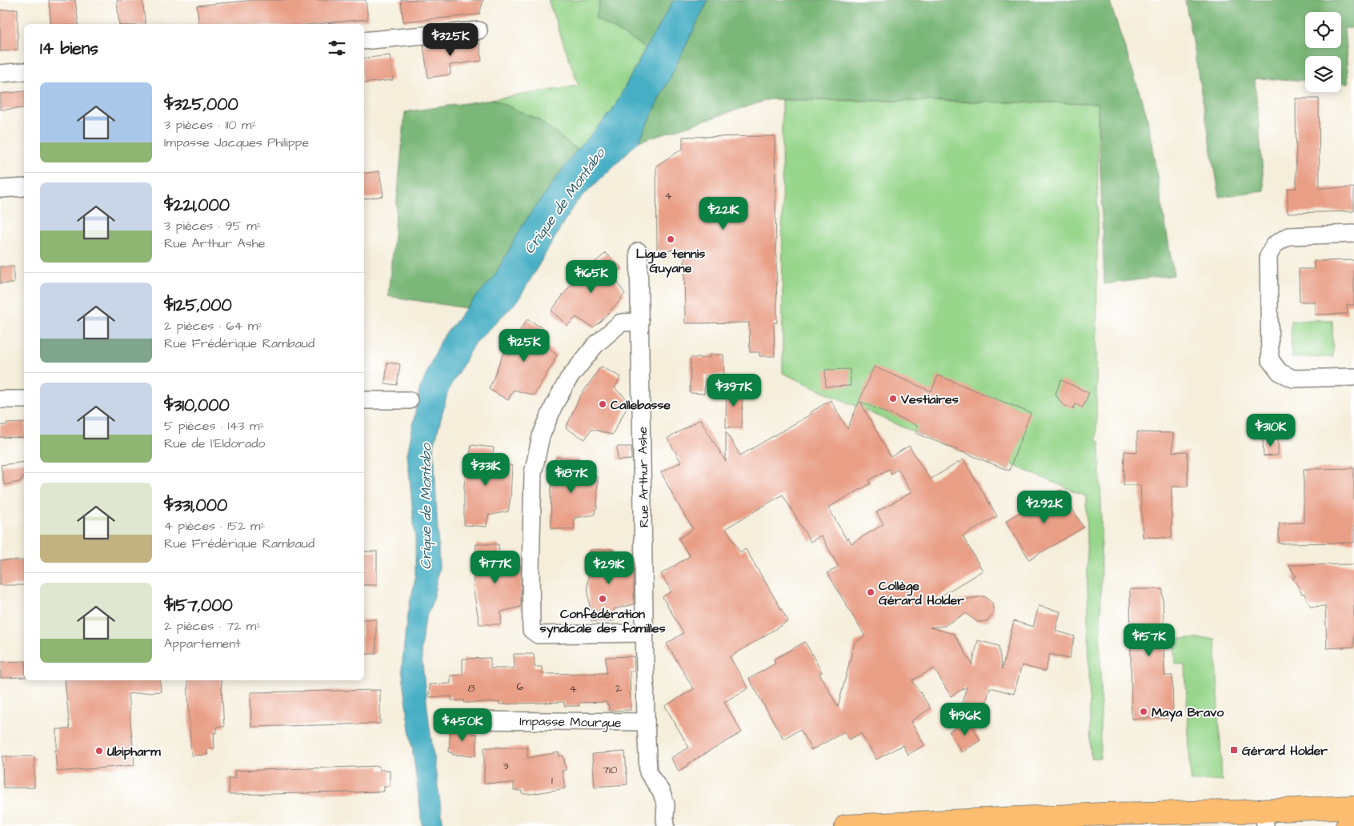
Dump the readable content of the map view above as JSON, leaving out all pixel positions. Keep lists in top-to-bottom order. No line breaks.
{"streets":{"street":["Rue Arthur Ashe","Impasse Mourgue"]},"crossings":[["Rue Arthur Ashe","Impasse Mourgue"]],"water":["Crique de Montabo"],"places":{"other":["Ligue tennis Guyane","Vestiaires","Callebasse","Collège Gérard Holder","Confédération syndicale des familles","Maya Bravo","Ubipharm"],"transit":["Gérard Holder"]},"house_numbers":["4","6","8","2","4","3","710","1"],"page":{"price":["$325K","$221K","$165K","$125K","$397K","$310K","$331K","$187K","$292K","$177K","$291K","$157K","$196K","$450K"],"heading":"14 biens","list":[{"name":"$325,000","note":"3 pièces · 110 m² · Impasse Jacques Philippe"},{"name":"$221,000","note":"3 pièces · 95 m² · Rue Arthur Ashe"},{"name":"$125,000","note":"2 pièces · 64 m² · Rue Frédérique Rambaud"},{"name":"$310,000","note":"5 pièces · 143 m² · Rue de l'Eldorado"},{"name":"$331,000","note":"4 pièces · 152 m² · Rue Frédérique Rambaud"},{"name":"$157,000","note":"2 pièces · 72 m² · Appartement"}]}}
